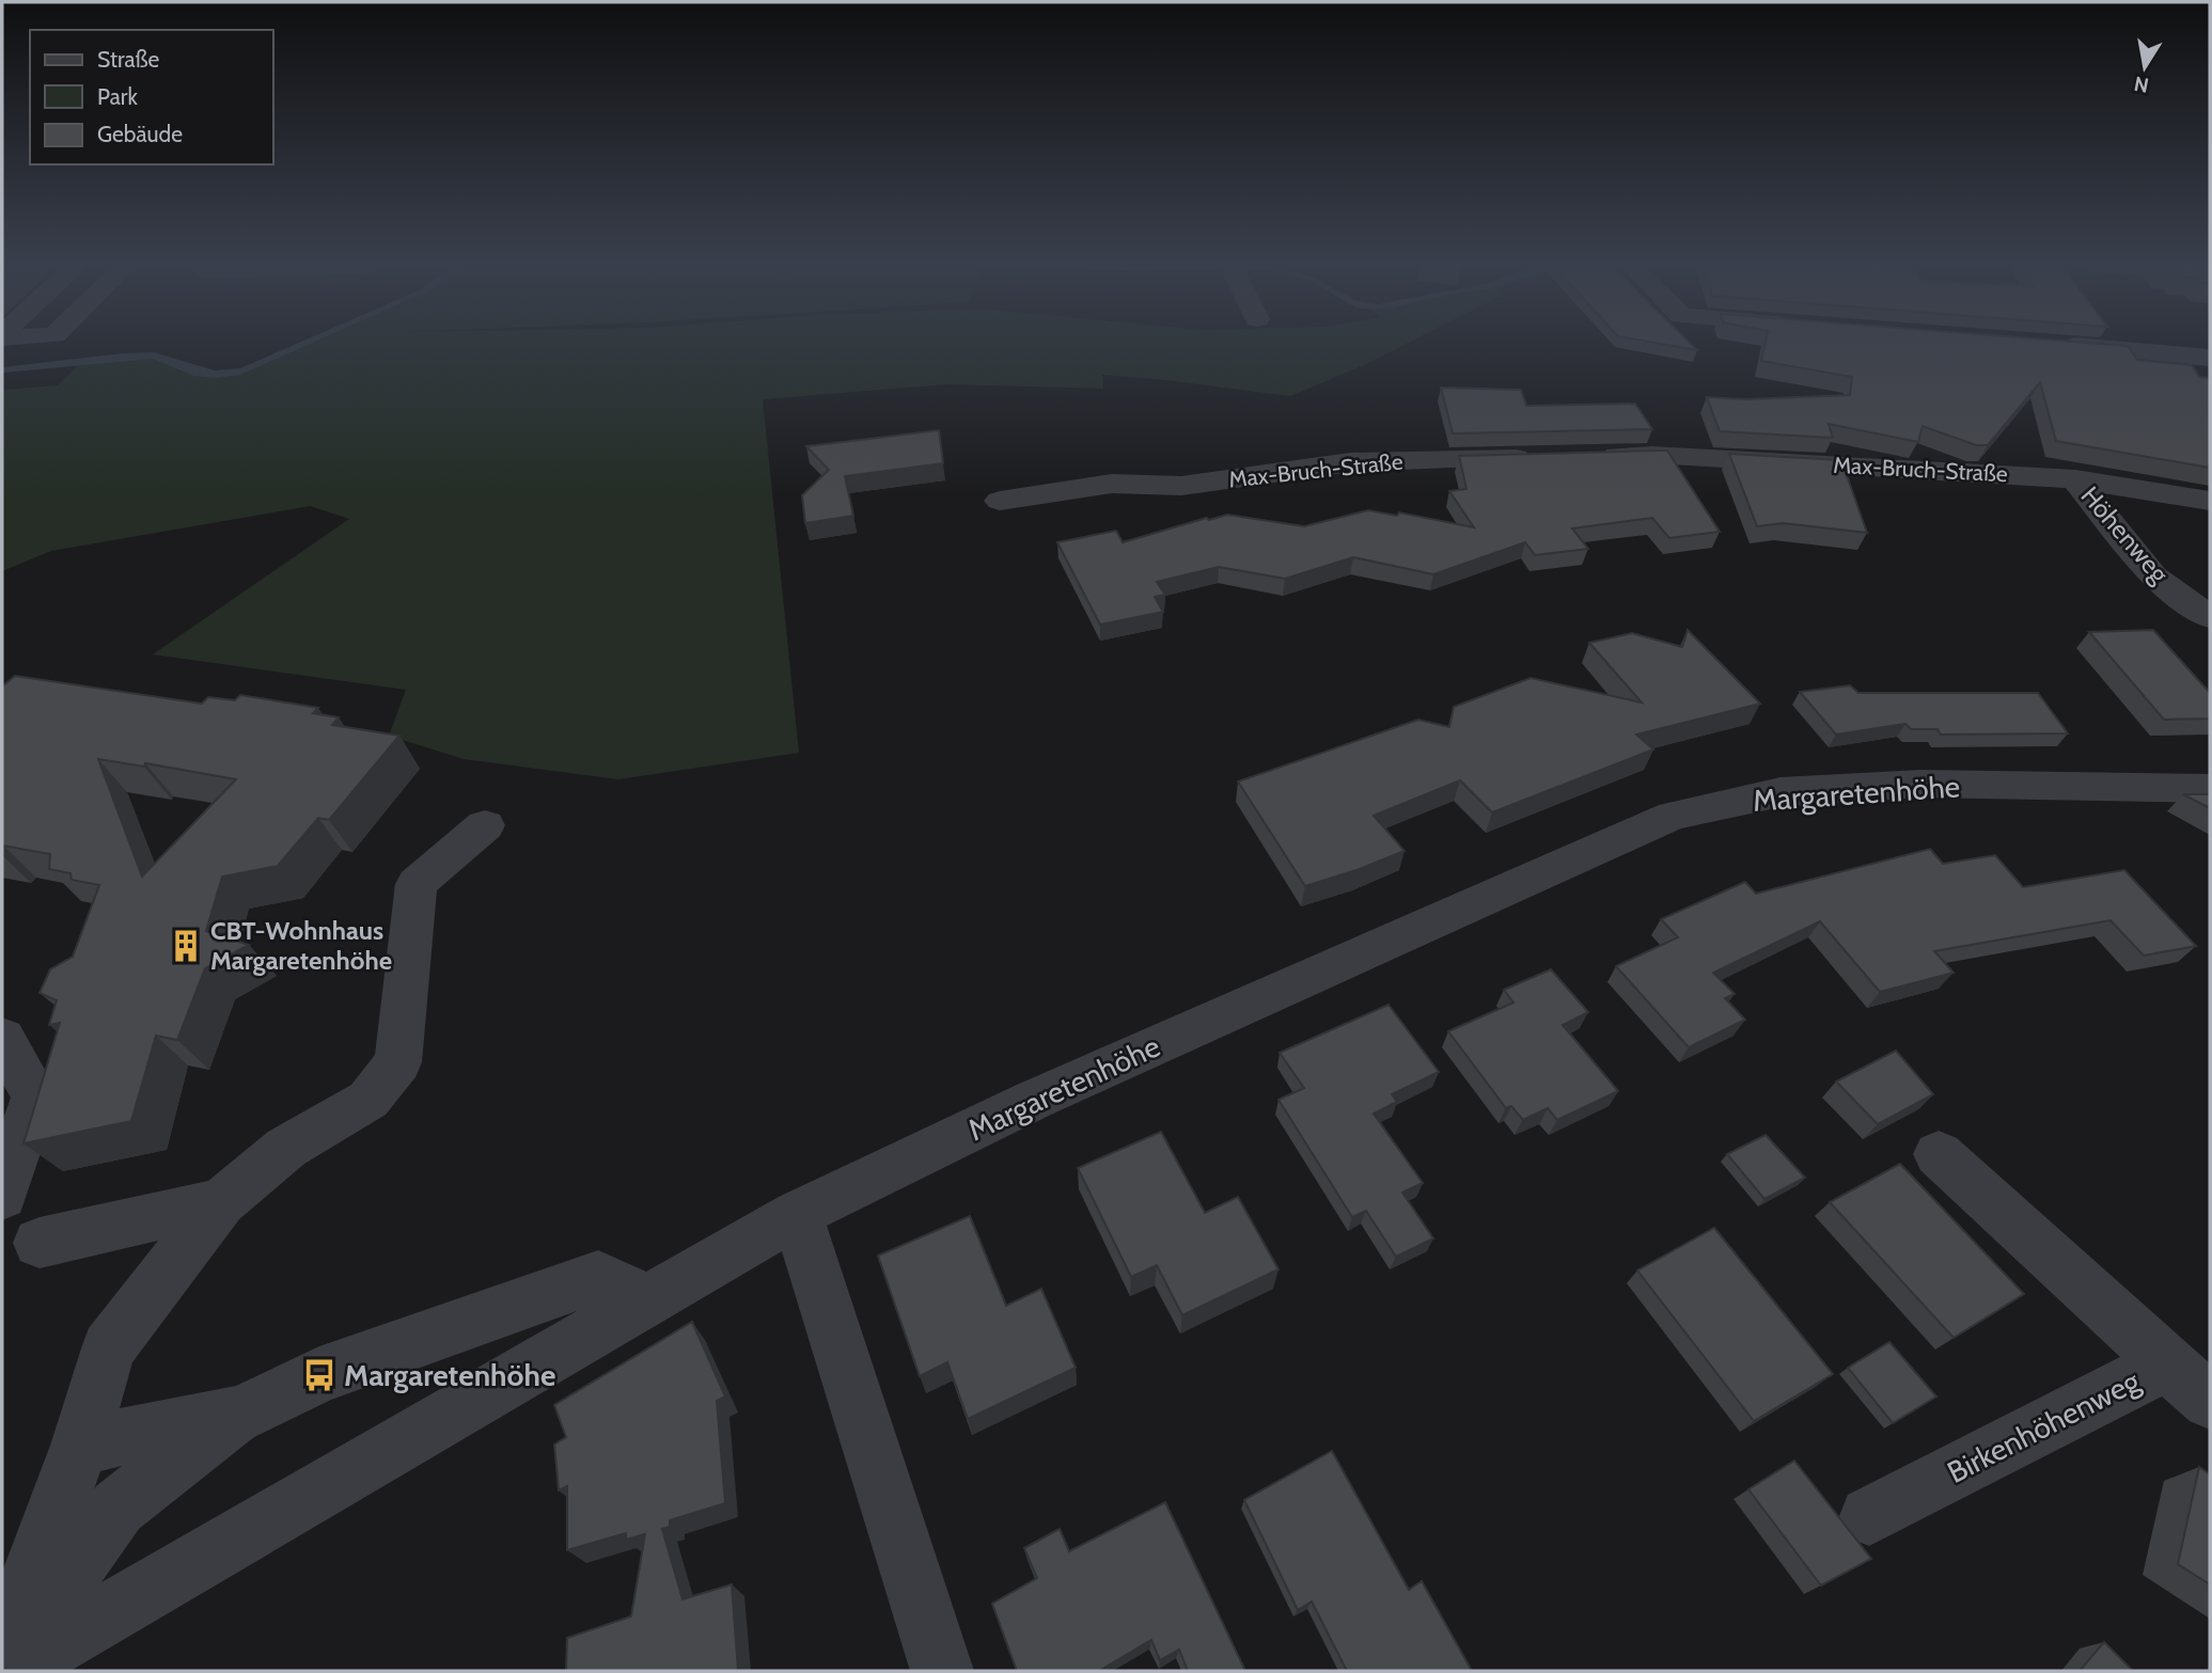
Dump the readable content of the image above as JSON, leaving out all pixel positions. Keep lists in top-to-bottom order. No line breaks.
{"streets":{"street":["Max-Bruch-Straße","Höhenweg","Margaretenhöhe","Birkenhöhenweg"]},"crossings":[["Max-Bruch-Straße","Höhenweg"]],"places":{"building":["CBT-Wohnhaus Margaretenhöhe"],"bus stop":["Margaretenhöhe"]},"legend":["Straße","Park","Gebäude"],"north":"bottom"}
